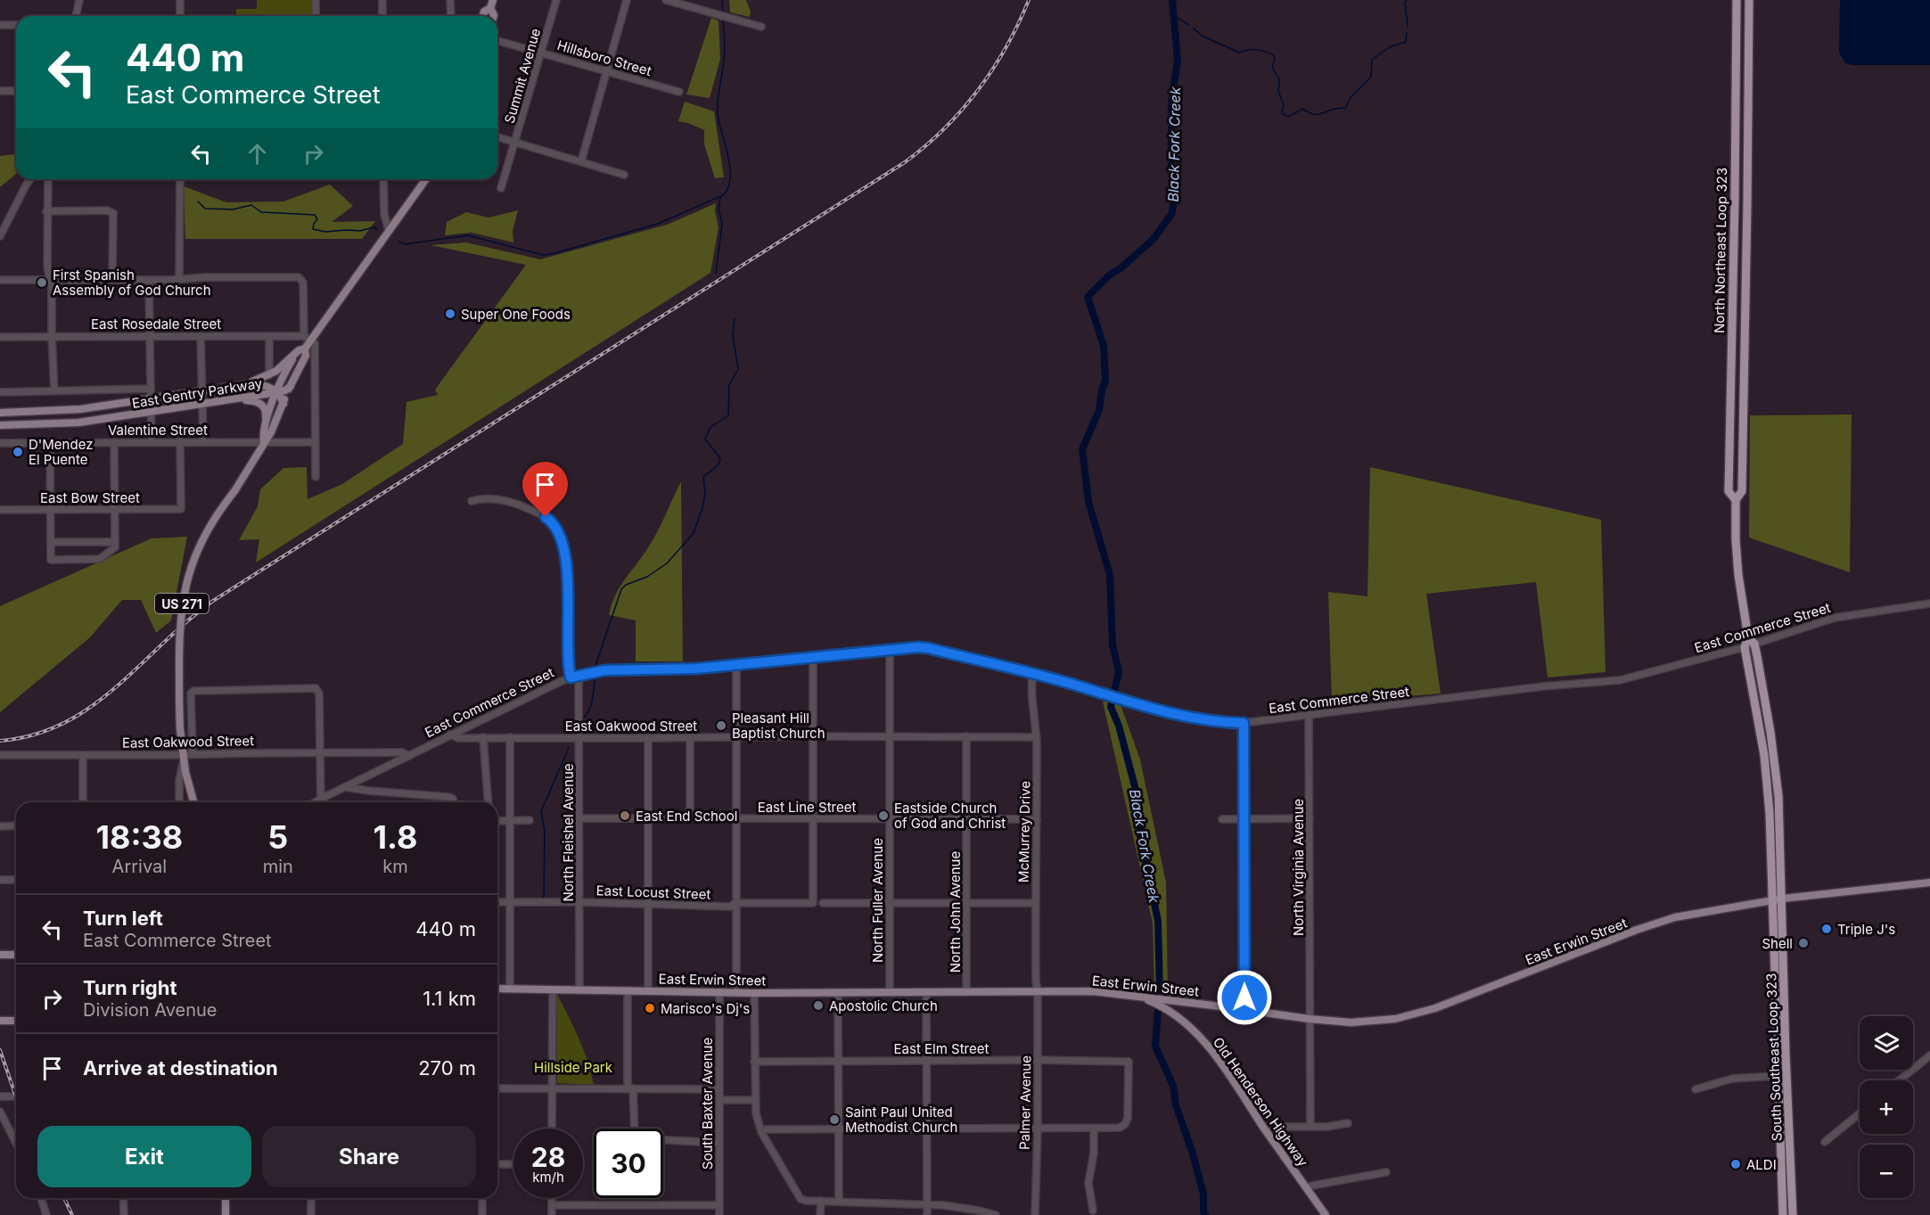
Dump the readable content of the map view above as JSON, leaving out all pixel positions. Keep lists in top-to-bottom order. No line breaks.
{"streets":{"highway":["North Northeast Loop 323","South Southeast Loop 323"],"main road":["East Gentry Parkway","US 271","East Erwin Street","Old Henderson Highway"],"street":["Hillsboro Street","Summit Avenue","East Rosedale Street","Valentine Street","East Bow Street","East Commerce Street","East Oakwood Street","East Line Street","McMurrey Drive","North Fleishel Avenue","North Virginia Avenue","East Locust Street","North Fuller Avenue","North John Avenue","East Elm Street","Palmer Avenue","South Baxter Avenue"]},"crossings":[["Hillsboro Street","Summit Avenue"],["North Northeast Loop 323","East Commerce Street"],["North Northeast Loop 323","East Erwin Street"],["North Northeast Loop 323","South Southeast Loop 323"],["East Rosedale Street","US 271"],["East Gentry Parkway","US 271"],["Valentine Street","East Bow Street"],["Valentine Street","US 271"],["US 271","East Oakwood Street"],["East Commerce Street","East Oakwood Street"],["East Commerce Street","McMurrey Drive"],["East Commerce Street","North Fleishel Avenue"],["East Commerce Street","North Virginia Avenue"],["East Commerce Street","North Fuller Avenue"],["East Oakwood Street","McMurrey Drive"],["East Oakwood Street","North Fleishel Avenue"],["East Oakwood Street","North Fuller Avenue"],["East Oakwood Street","North John Avenue"],["East Line Street","McMurrey Drive"],["East Line Street","East Locust Street"],["East Line Street","North Fuller Avenue"],["East Line Street","North John Avenue"],["McMurrey Drive","East Erwin Street"],["McMurrey Drive","Palmer Avenue"],["North Fleishel Avenue","East Locust Street"],["North Fleishel Avenue","East Erwin Street"],["North Virginia Avenue","East Erwin Street"],["North Fuller Avenue","East Erwin Street"],["North John Avenue","East Erwin Street"],["East Erwin Street","South Southeast Loop 323"],["East Erwin Street","Old Henderson Highway"],["East Erwin Street","Palmer Avenue"],["East Erwin Street","South Baxter Avenue"],["East Elm Street","Palmer Avenue"]],"water":["Black Fork Creek"],"parks":["Hillside Park"],"places":["First Spanish Assembly of God Church","Super One Foods","D'Mendez El Puente","Pleasant Hill Baptist Church","East End School","Eastside Church of God and Christ","Triple J's","Shell","Apostolic Church","Marisco's Dj's","Saint Paul United Methodist Church","ALDI"],"page":{"turn":["440 m","East Commerce Street"],"eta":["18:38","Arrival","5","min","1.8","km"],"list":[{"name":"Turn left","note":"East Commerce Street","value":"440 m"},{"name":"Turn right","note":"Division Avenue","value":"1.1 km"},{"name":"Arrive at destination","value":"270 m"}],"map_buttons":["+","−"],"buttons":["Exit","Share"],"speed":"28 km/h","limit":"30"}}
